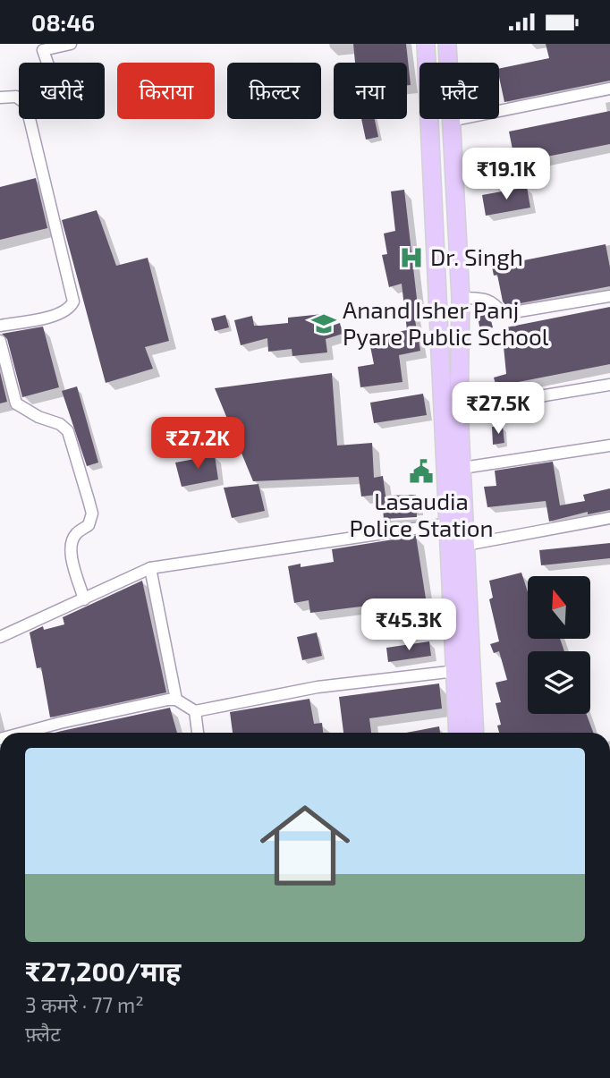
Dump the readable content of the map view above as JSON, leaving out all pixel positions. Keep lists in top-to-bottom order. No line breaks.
{"places":{"hospital":["Dr. Singh"],"school or university":["Anand Isher Panj Pyare Public School"],"public building":["Lasaudia Police Station"]},"north":"top","page":{"status":"08:46","chip":["खरीदें","किराया","फ़िल्टर","नया","फ़्लैट"],"price":["₹19.1K","₹27.5K","₹27.2K","₹45.3K"],"list":[{"name":"₹27,200/माह","note":"3 कमरे · 77 m² · फ़्लैट"}]}}
